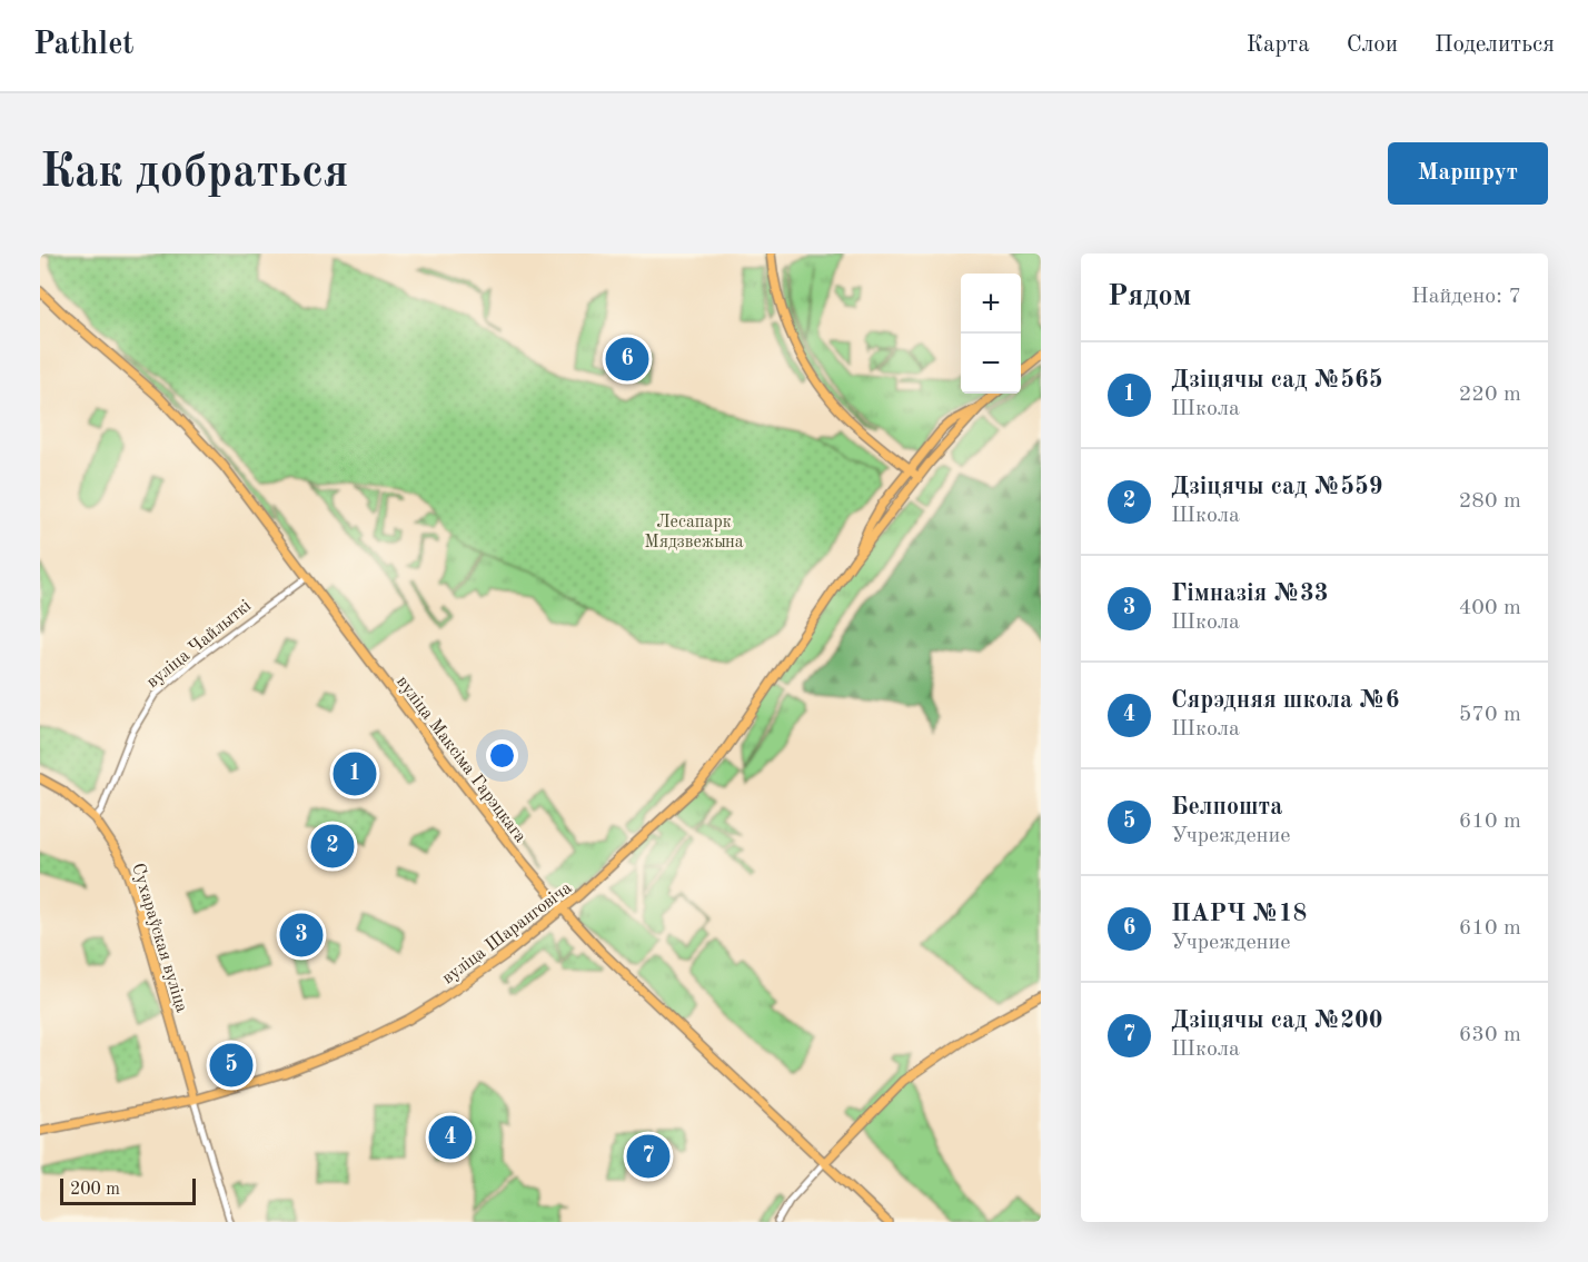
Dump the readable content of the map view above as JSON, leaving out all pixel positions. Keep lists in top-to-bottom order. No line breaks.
{"streets":{"main road":["вуліца Максіма Гарэцкага","вуліца Шаранговіча","Сухараўская вуліца"],"street":["вуліца Чайлыткі"]},"crossings":[["вуліца Чайлыткі","вуліца Максіма Гарэцкага"],["вуліца Чайлыткі","Сухараўская вуліца"],["вуліца Максіма Гарэцкага","вуліца Шаранговіча"],["вуліца Шаранговіча","Сухараўская вуліца"]],"parks":["Лесапарк Мядзвежына"],"scale_bar":"200 m","page":{"header":"Pathlet","nav":["Карта","Слои","Поделиться"],"buttons":"Маршрут","title":"Как добраться","heading":["Рядом","Найдено: 7"],"map_buttons":["+","−"],"pins":["6","1","2","3","5","4","7"],"list":[{"mark":"1","name":"Дзіцячы сад №565","note":"Школа","value":"220 m"},{"mark":"2","name":"Дзіцячы сад №559","note":"Школа","value":"280 m"},{"mark":"3","name":"Гімназія №33","note":"Школа","value":"400 m"},{"mark":"4","name":"Сярэдняя школа №6","note":"Школа","value":"570 m"},{"mark":"5","name":"Белпошта","note":"Учреждение","value":"610 m"},{"mark":"6","name":"ПАРЧ №18","note":"Учреждение","value":"610 m"},{"mark":"7","name":"Дзіцячы сад №200","note":"Школа","value":"630 m"}],"scale":"200 m"}}
